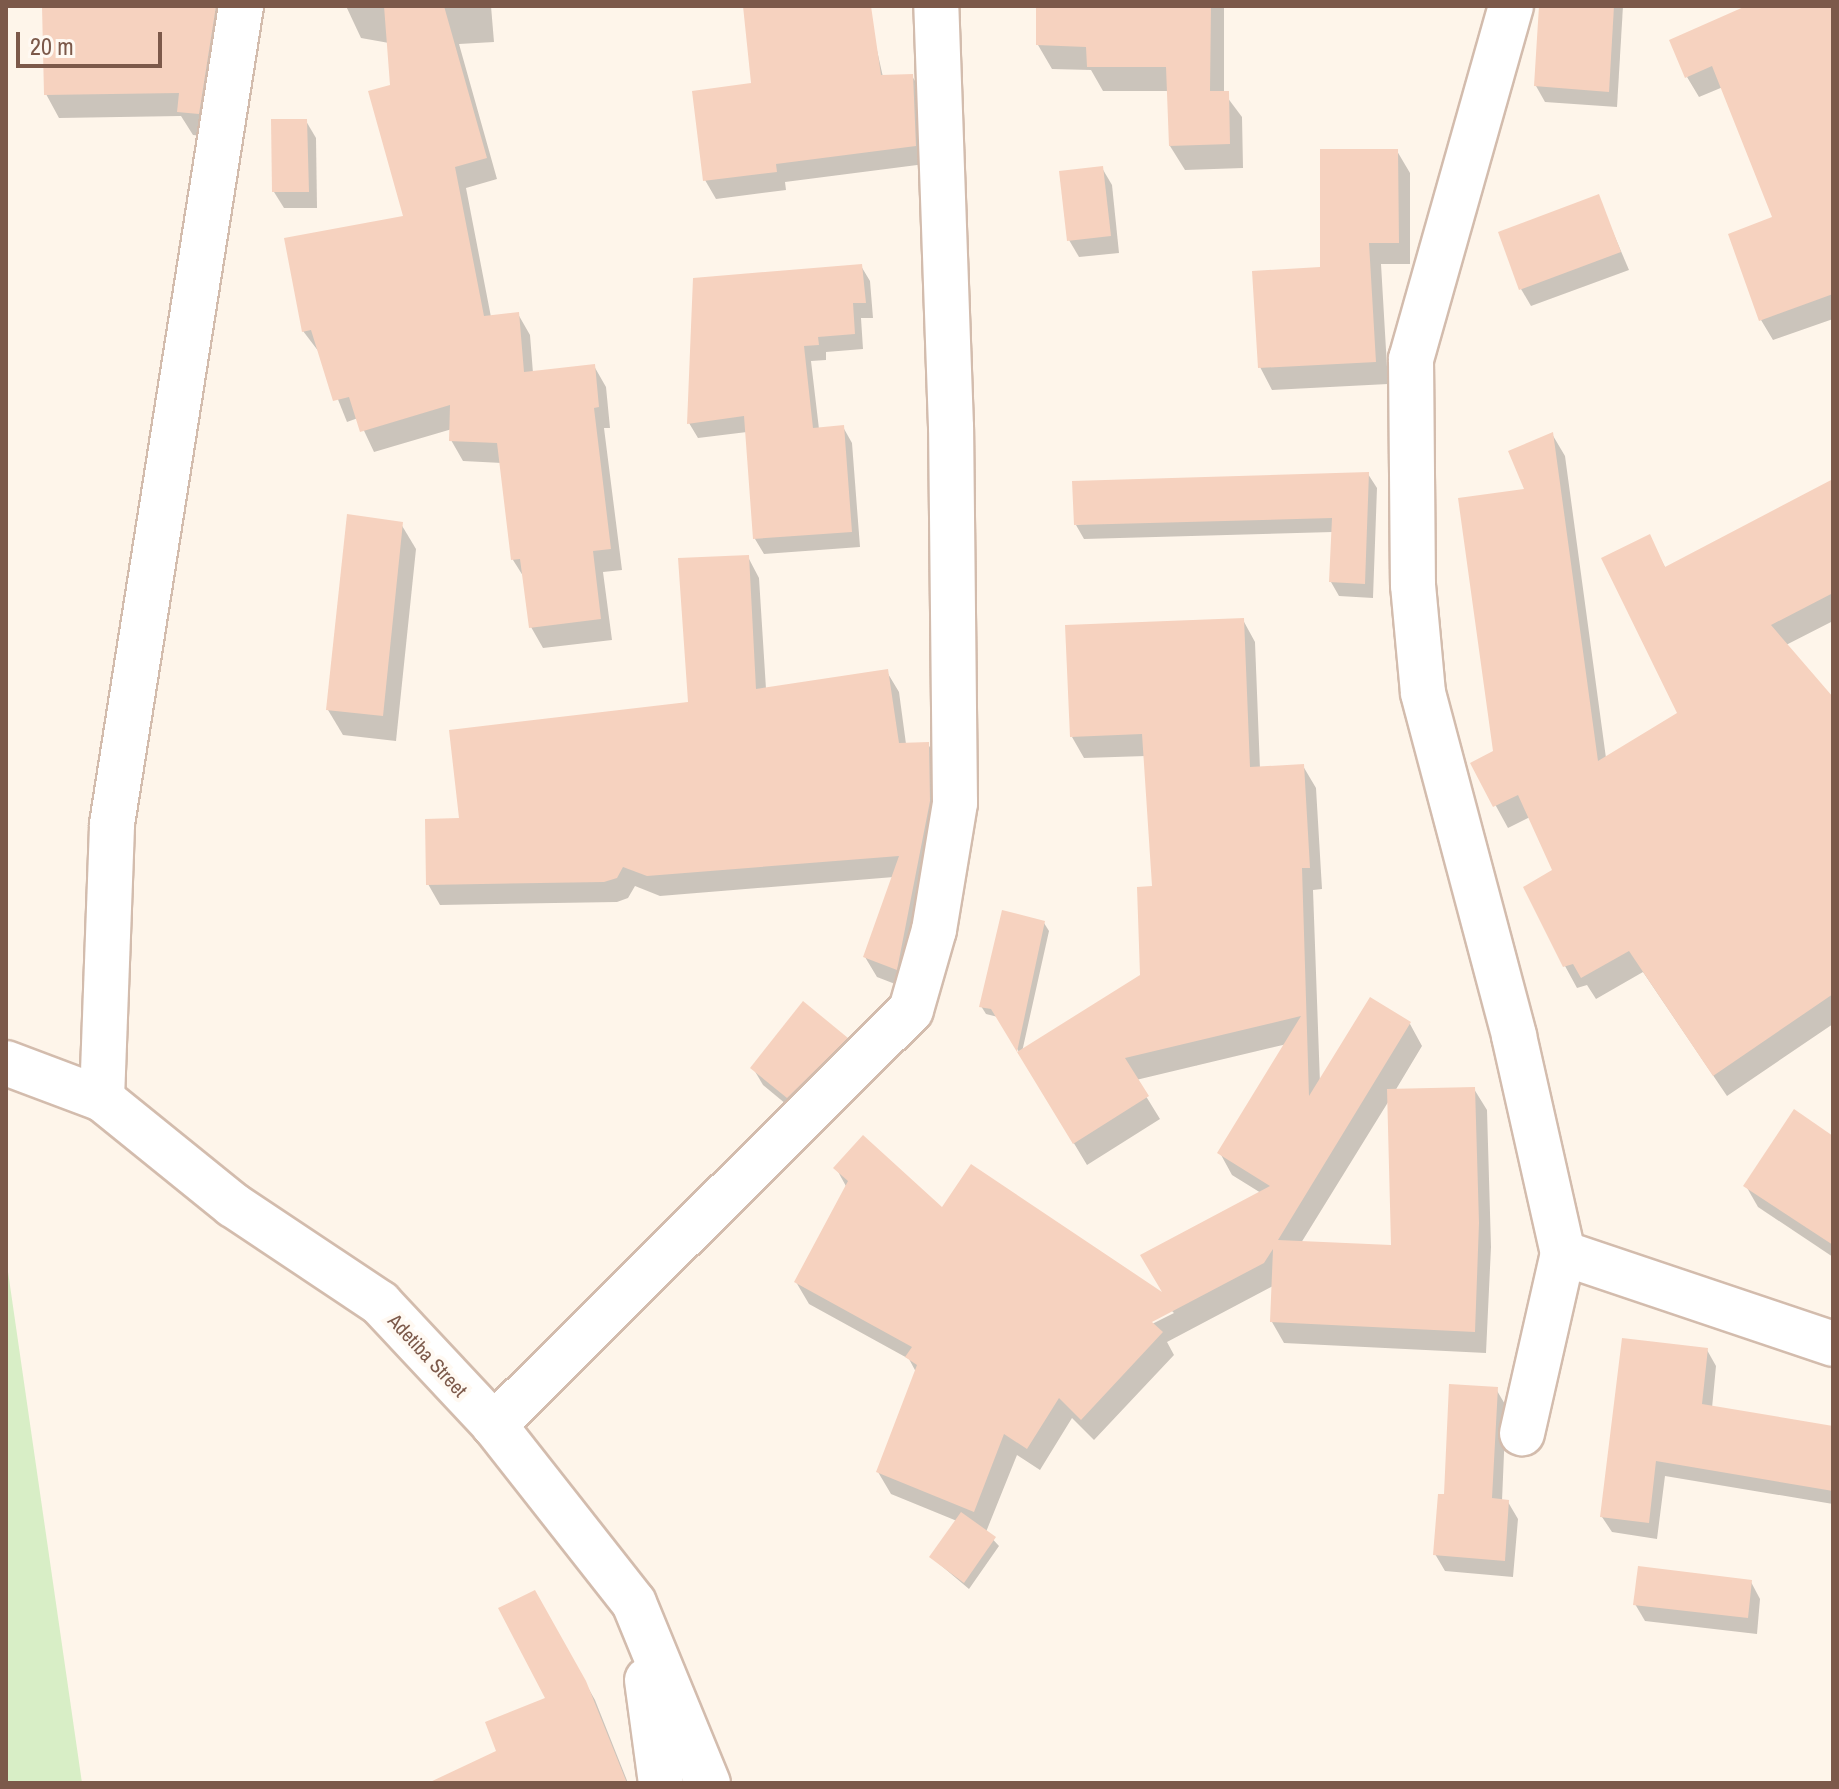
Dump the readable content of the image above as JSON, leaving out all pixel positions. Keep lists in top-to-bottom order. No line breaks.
{"streets":{"street":["Adetiba Street"]},"scale_bar":"20 m"}
